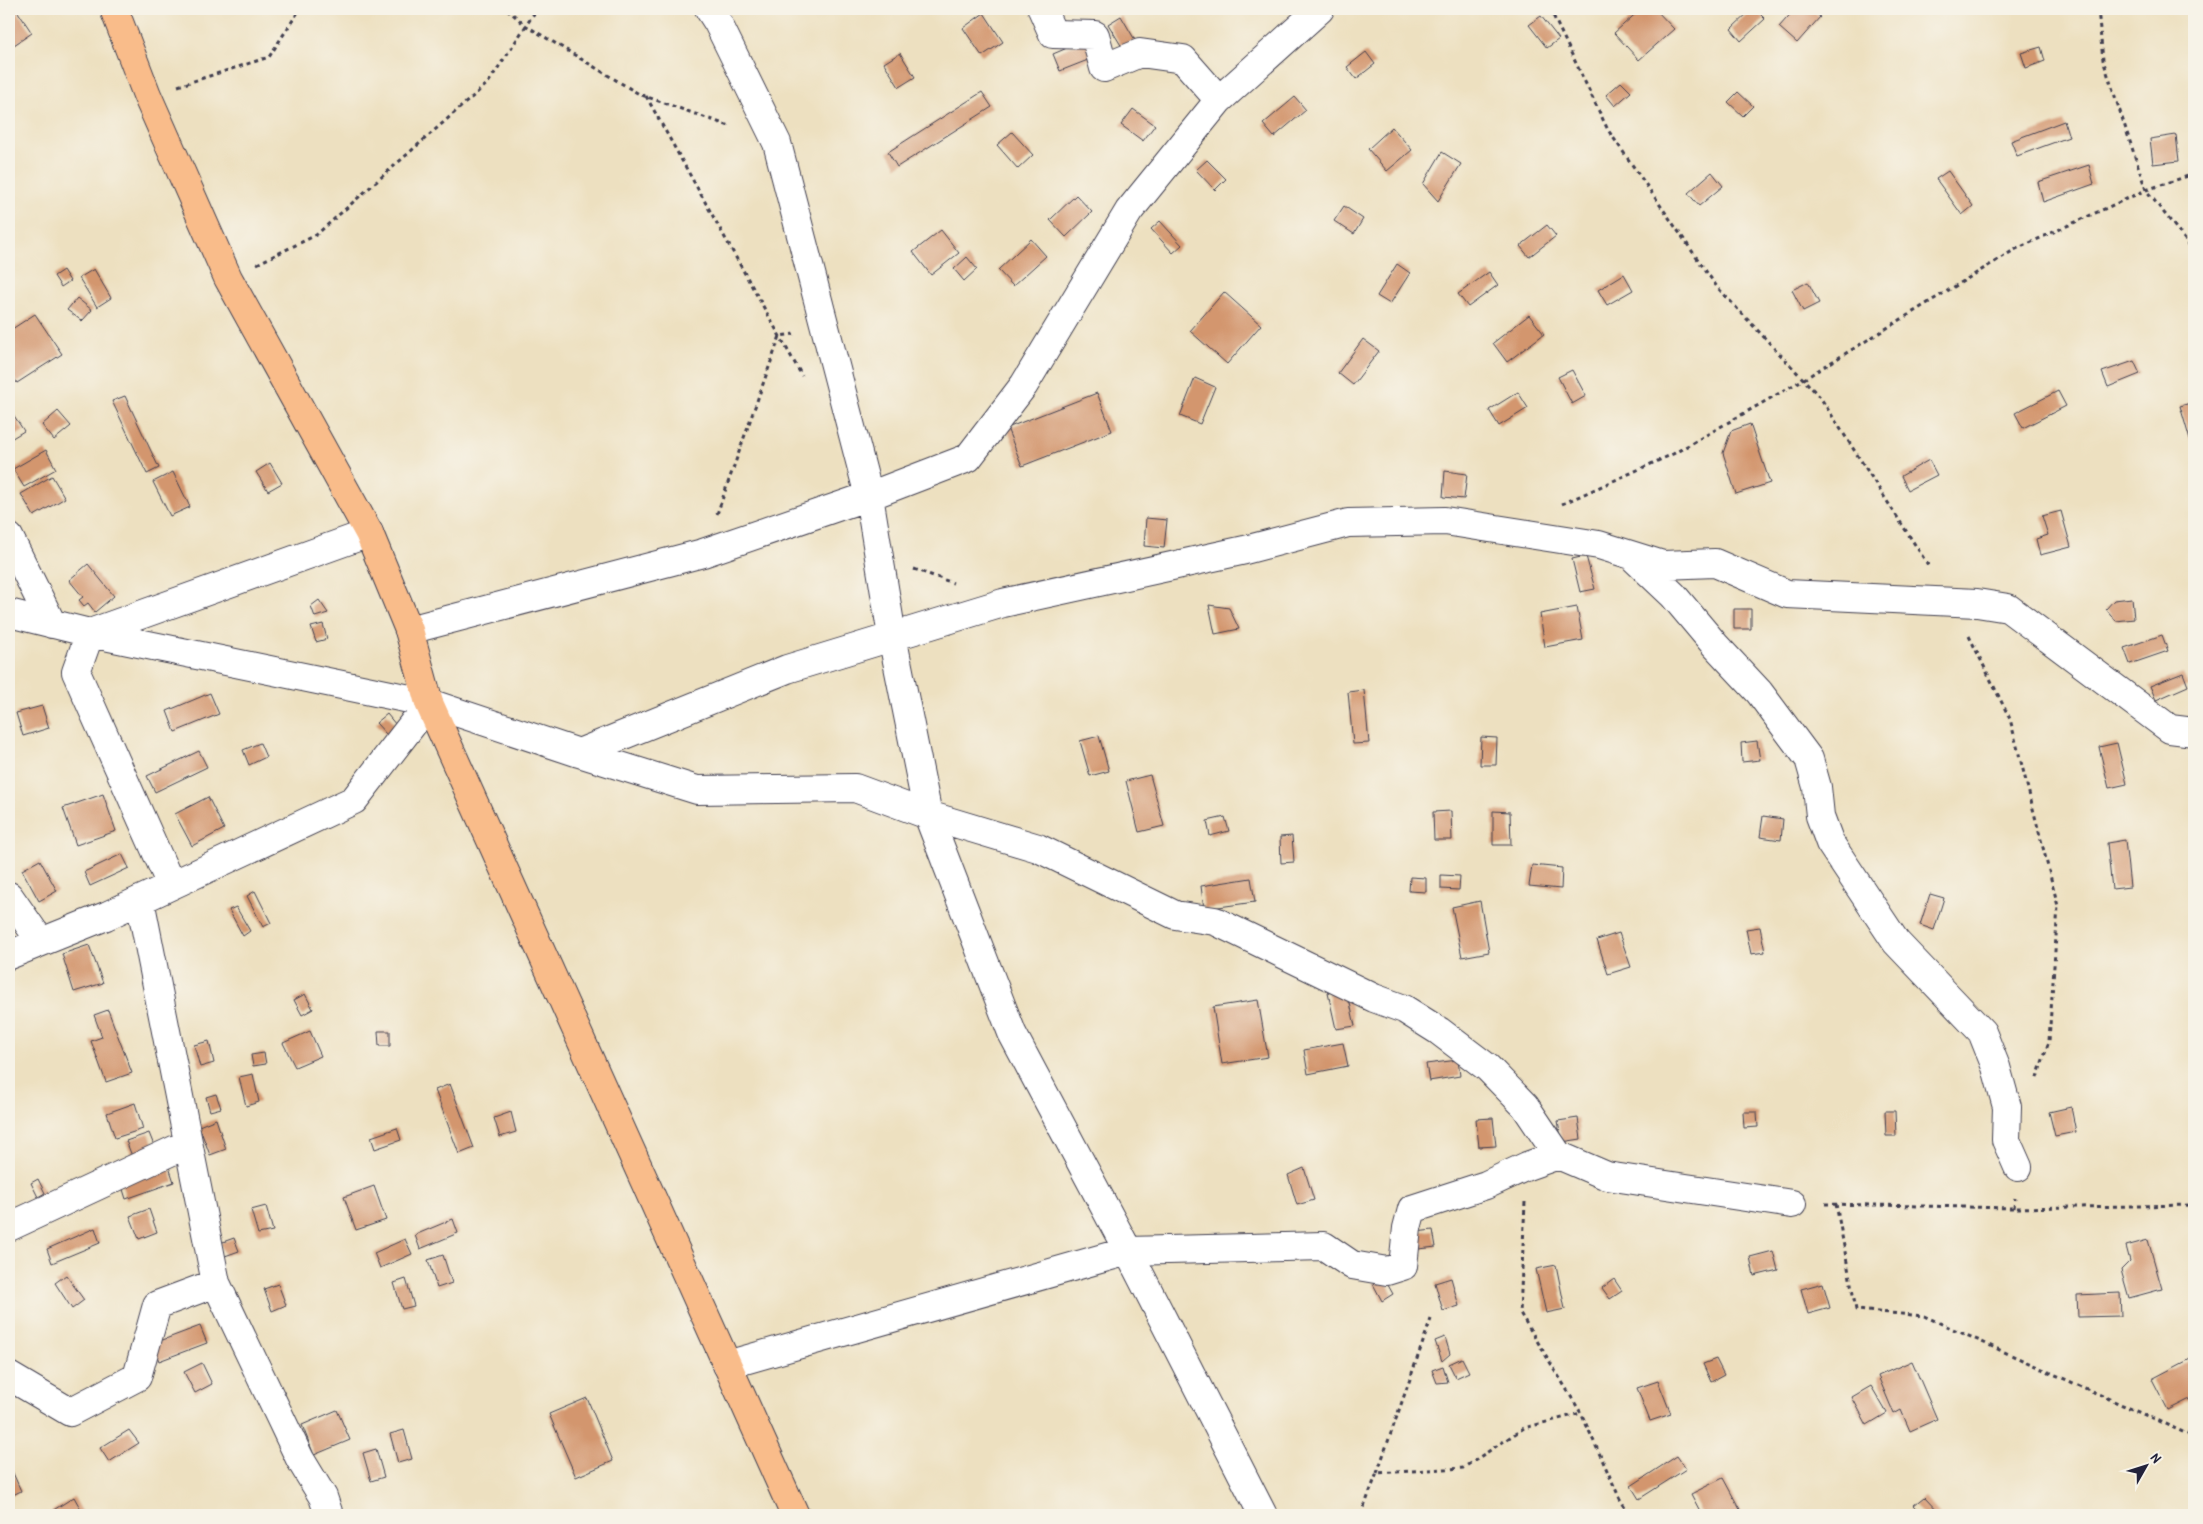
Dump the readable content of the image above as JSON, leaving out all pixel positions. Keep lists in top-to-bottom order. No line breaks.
{"north":"top right"}
